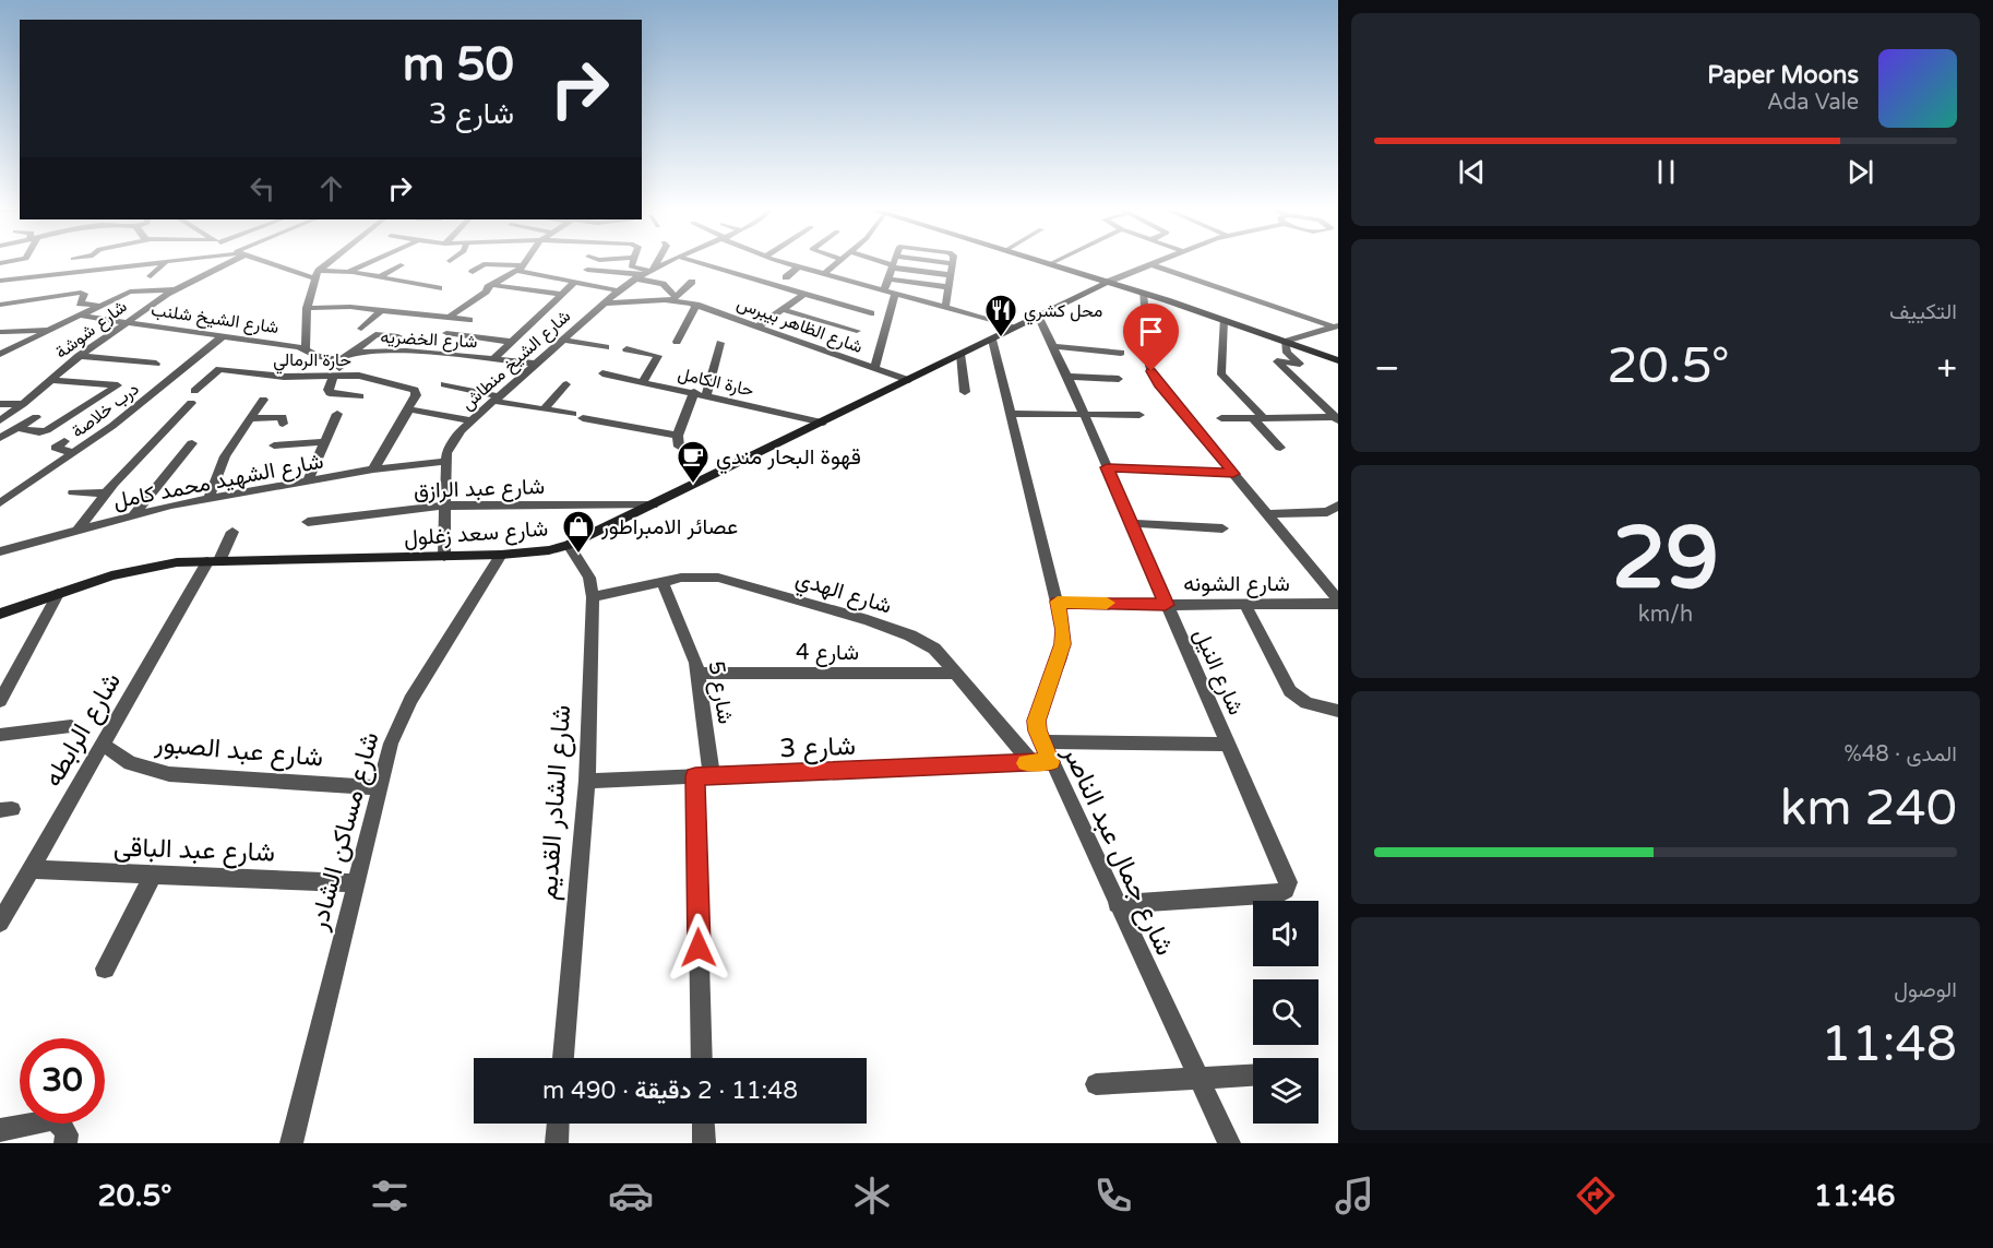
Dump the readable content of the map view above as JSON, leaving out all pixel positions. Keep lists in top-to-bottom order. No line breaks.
{"streets":{"street":["شارع الشيخ شلنب","شارع الظاهر بيبرس","شارع شوشة","شارع الخضريه","حارة الرمالي","شارع الشيخ منطاش","حارة الكامل","درب خلاصة","شارع الشهيد محمد كامل","شارع عبد الرازق","شارع سعد زغلول","شارع الشونه","شارع الهدي","شارع 4","شارع النيل","شارع 5","شارع الرابطه","شارع 3","شارع عبد الصبور","شارع الشادر القديم","شارع مساكن الشادر","شارع عبد الباقى","شارع جمال عبد الناصر"]},"crossings":[["شارع الشيخ شلنب","شارع شوشة"],["شارع الشيخ شلنب","شارع الخضريه"],["شارع الشيخ شلنب","درب خلاصة"],["شارع الظاهر بيبرس","شارع الشيخ منطاش"],["شارع الظاهر بيبرس","شارع سعد زغلول"],["شارع الخضريه","شارع الشيخ منطاش"],["شارع الشيخ منطاش","شارع الشهيد محمد كامل"],["شارع الشيخ منطاش","شارع عبد الرازق"],["شارع الشيخ منطاش","شارع سعد زغلول"],["حارة الكامل","شارع سعد زغلول"],["شارع عبد الرازق","شارع سعد زغلول"],["شارع سعد زغلول","شارع النيل"],["شارع سعد زغلول","شارع الرابطه"],["شارع سعد زغلول","شارع الشادر القديم"],["شارع سعد زغلول","شارع مساكن الشادر"],["شارع سعد زغلول","شارع جمال عبد الناصر"],["شارع الشونه","شارع النيل"],["شارع الشونه","شارع جمال عبد الناصر"],["شارع الهدي","شارع 4"],["شارع الهدي","شارع 5"],["شارع الهدي","شارع 3"],["شارع الهدي","شارع الشادر القديم"],["شارع 4","شارع 5"],["شارع النيل","شارع جمال عبد الناصر"],["شارع 5","شارع 3"],["شارع الرابطه","شارع عبد الصبور"],["شارع الرابطه","شارع عبد الباقى"],["شارع 3","شارع الشادر القديم"],["شارع 3","شارع جمال عبد الناصر"],["شارع عبد الصبور","شارع مساكن الشادر"],["شارع مساكن الشادر","شارع عبد الباقى"]],"places":{"restaurant":["محل كشري"],"cafe":["قهوة البحار مندي"],"shop":["عصائر الامبراطور"]},"page":{"turn":["50 m","شارع 3"],"song":["Paper Moons","Ada Vale"],"tile":["التكييف",["29","km/h"],["المدى · 48%","240 km"],["الوصول","11:48"]],"heat":["−","20.5°","+"],"limit":"30","trip":"11:48 · 2 دقيقة · 490 m","tabs":["11:46","20.5°"]}}
